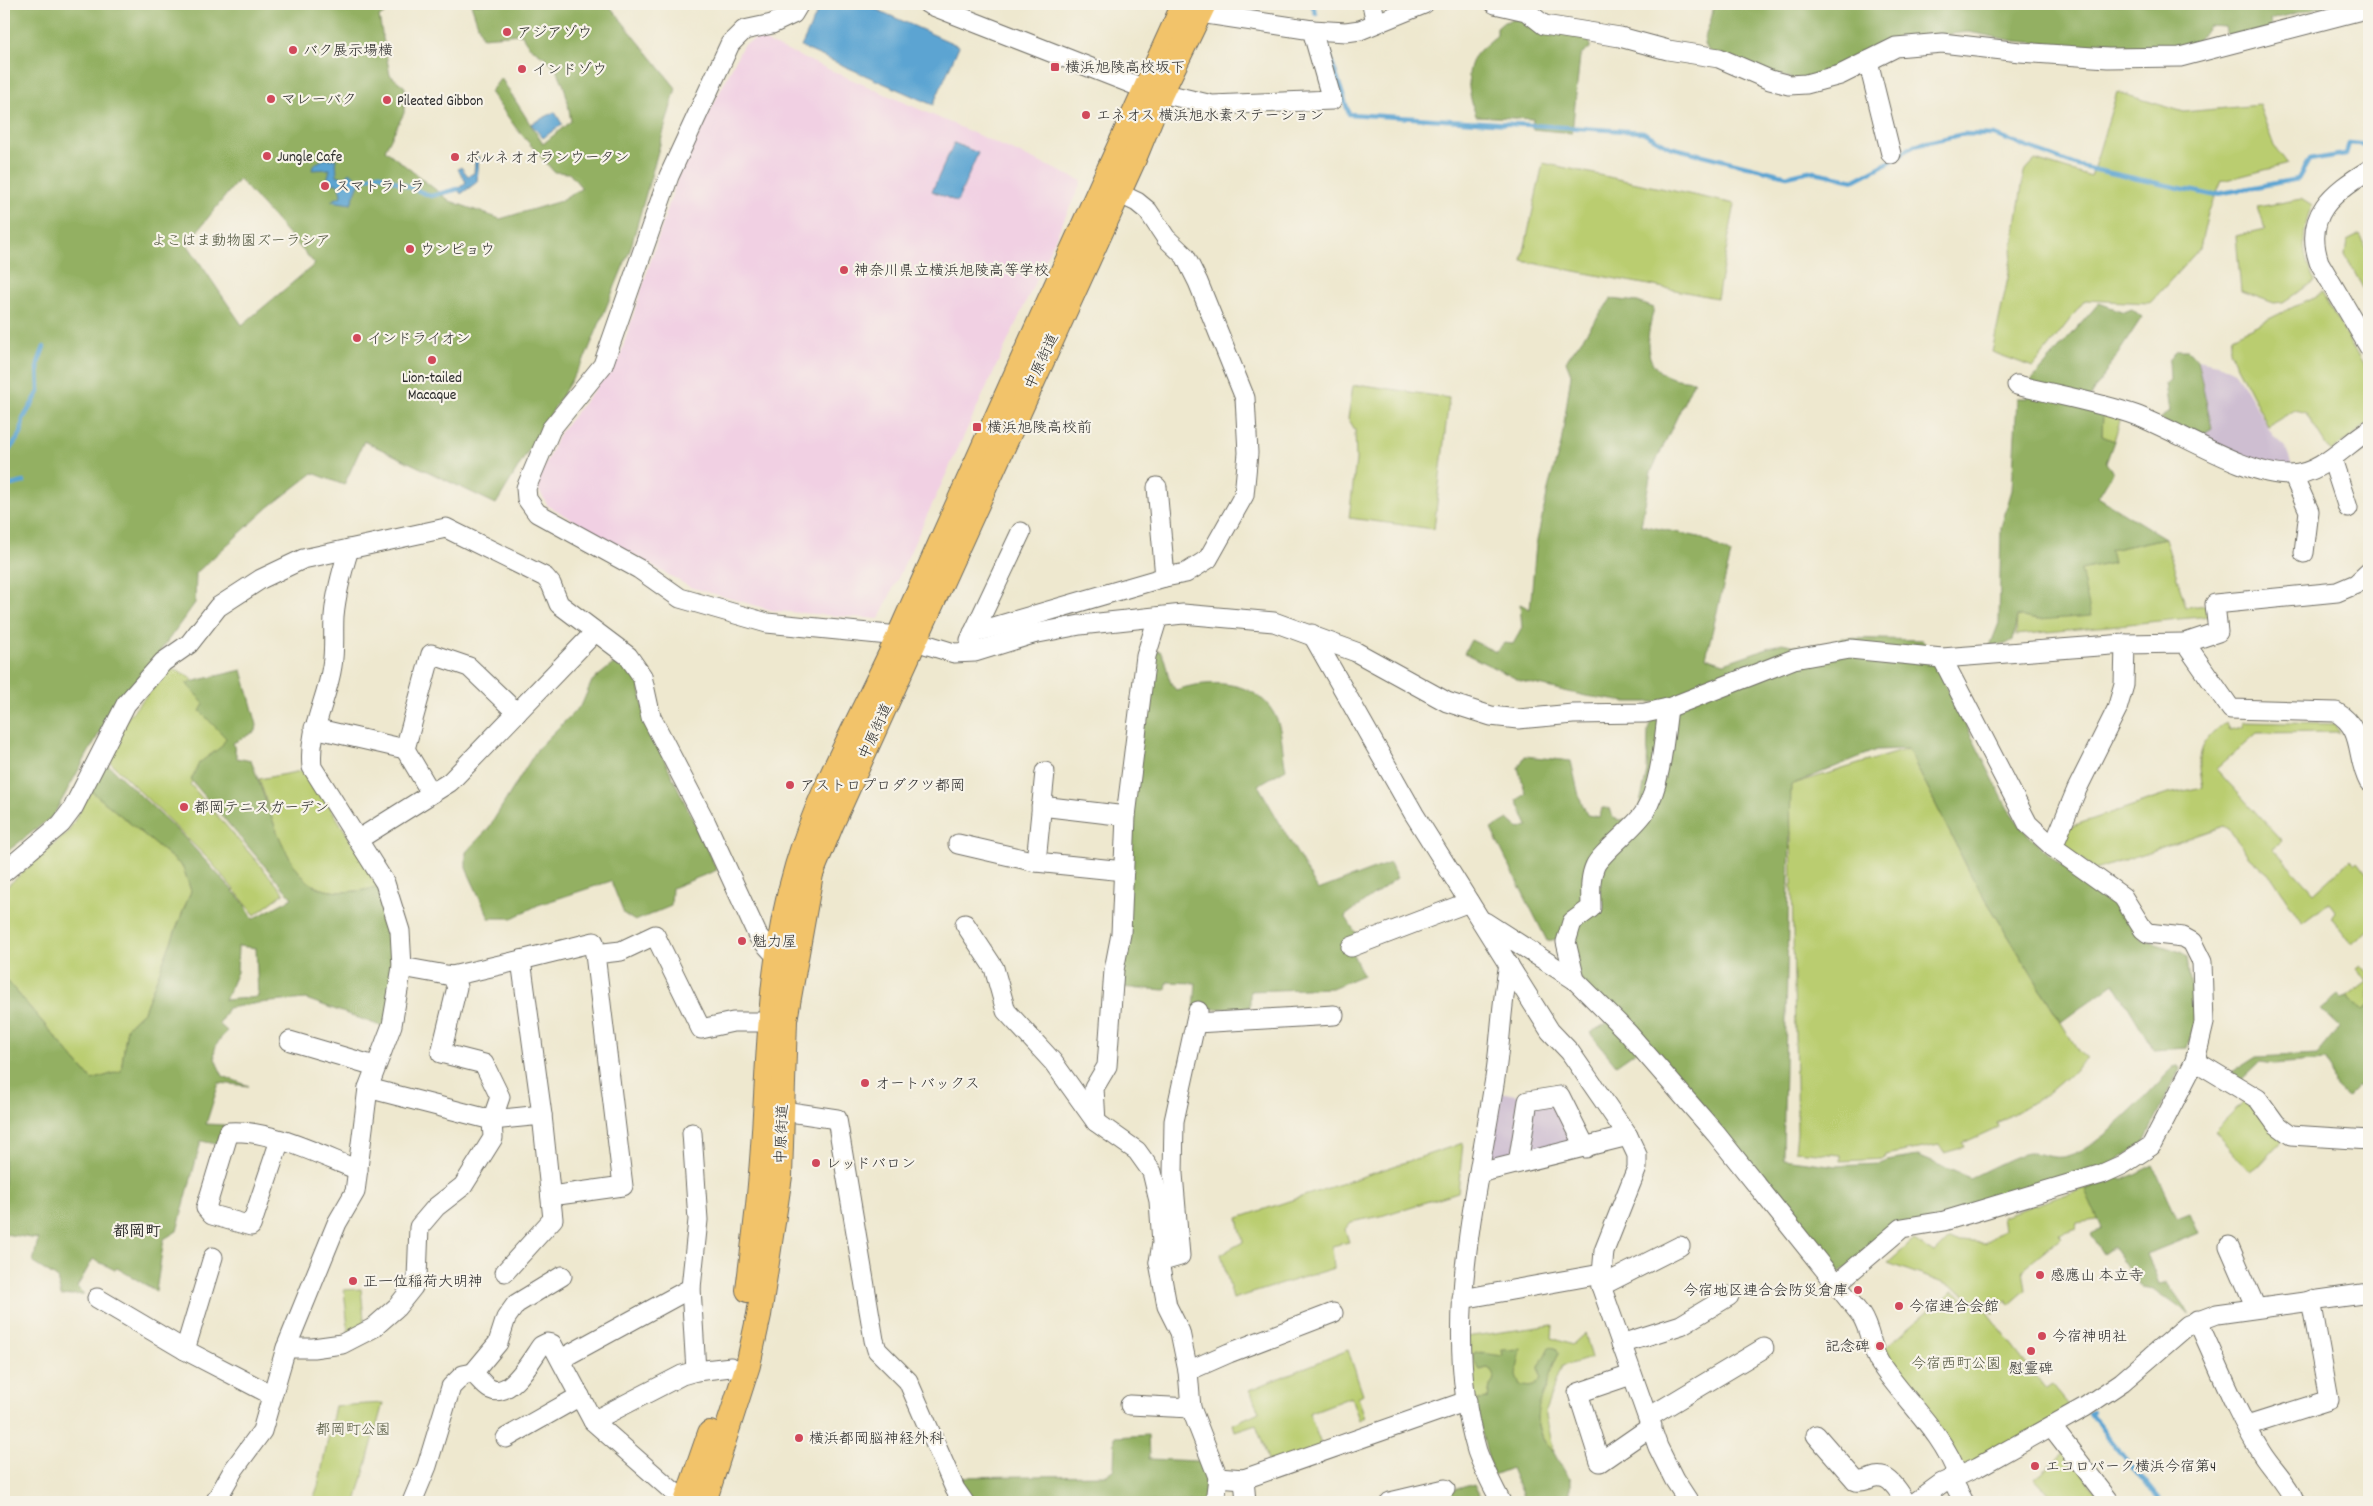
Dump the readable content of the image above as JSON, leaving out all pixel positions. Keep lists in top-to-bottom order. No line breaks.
{"streets":{"main road":["中原街道"]},"districts":["都岡町"],"parks":["よこはま動物園ズーラシア","今宿西町公園","都岡町公園"],"places":{"other":["アジアゾウ","バク展示場横","インドゾウ","マレーバク","Pileated Gibbon","エネオス 横浜旭水素ステーション","Jungle Cafe","ボルネオオランウータン","スマトラトラ","ウンピョウ","神奈川県立横浜旭陵高等学校","インドライオン","Lion-tailed Macaque","アストロプロダクツ都岡","都岡テニスガーデン","魁力屋","オートバックス","レッドバロン","感應山 本立寺","正一位稲荷大明神","今宿地区連合会防災倉庫","今宿連合会館","今宿神明社","記念碑","慰霊碑","横浜都岡脳神経外科","エコロパーク横浜今宿第4"],"transit":["横浜旭陵高校坂下","横浜旭陵高校前"]}}
